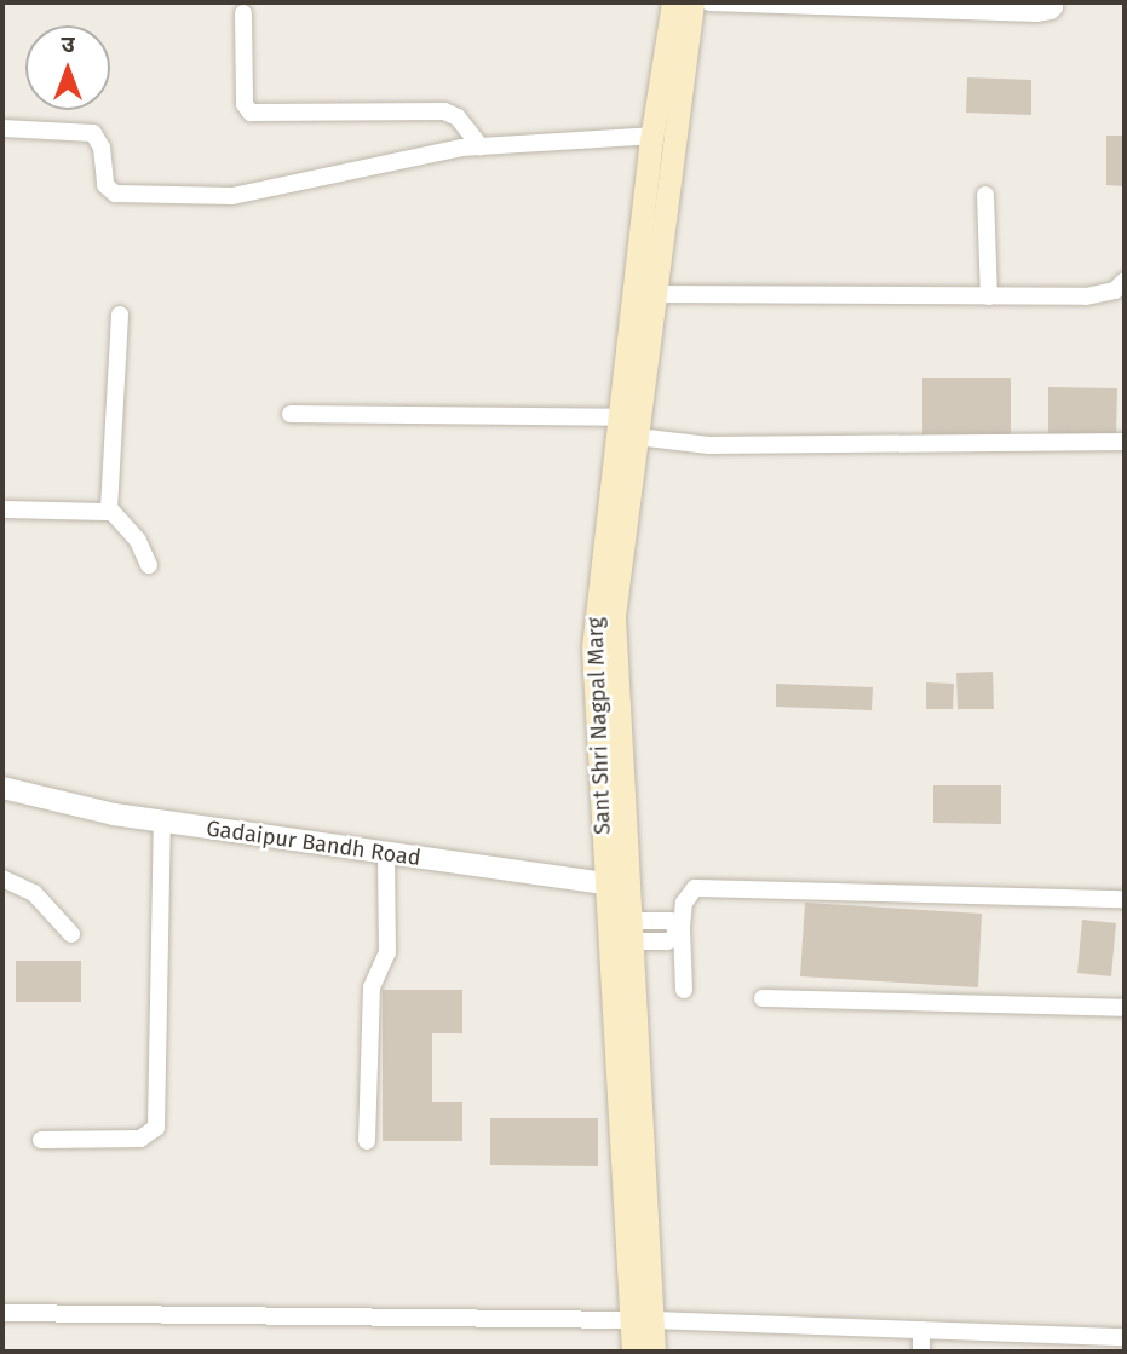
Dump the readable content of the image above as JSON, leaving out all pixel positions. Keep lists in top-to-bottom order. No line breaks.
{"streets":{"main road":["Sant Shri Nagpal Marg"],"street":["Gadaipur Bandh Road"]},"crossings":[["Sant Shri Nagpal Marg","Gadaipur Bandh Road"]],"north":"top"}
